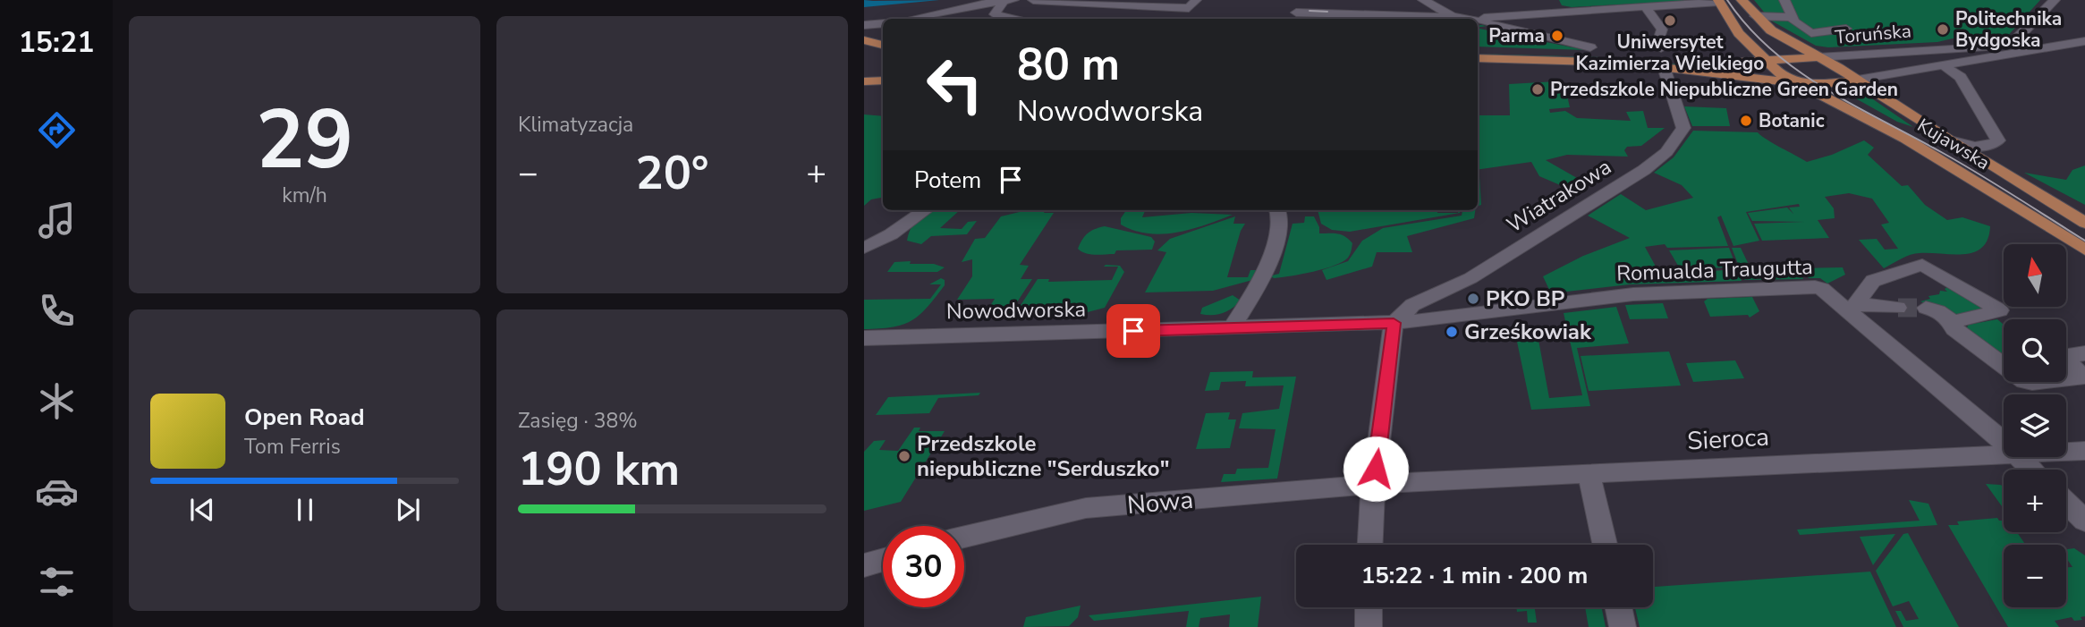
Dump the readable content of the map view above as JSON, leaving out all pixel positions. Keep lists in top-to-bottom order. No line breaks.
{"streets":{"main road":["Kujawska"],"street":["Toruńska","Wiatrakowa","Romualda Traugutta","Nowodworska","Sieroca","Nowa"]},"crossings":[["Toruńska","Kujawska"],["Wiatrakowa","Romualda Traugutta"],["Wiatrakowa","Nowodworska"],["Romualda Traugutta","Nowodworska"],["Sieroca","Nowa"]],"places":["Uniwersytet Kazimierza Wielkiego","Politechnika Bydgoska","Parma","Przedszkole Niepubliczne Green Garden","Botanic","PKO BP","Grześkowiak","Przedszkole niepubliczne \"Serduszko\""],"north":"top","page":{"tabs":"15:21","tile":[["29","km/h"],"Klimatyzacja",["Zasięg · 38%","190 km"]],"turn":["80 m","Nowodworska"],"heat":["−","20°","+"],"then":"Potem","map_buttons":["+","−"],"song":["Open Road","Tom Ferris"],"limit":"30","trip":"15:22 · 1 min · 200 m"}}
